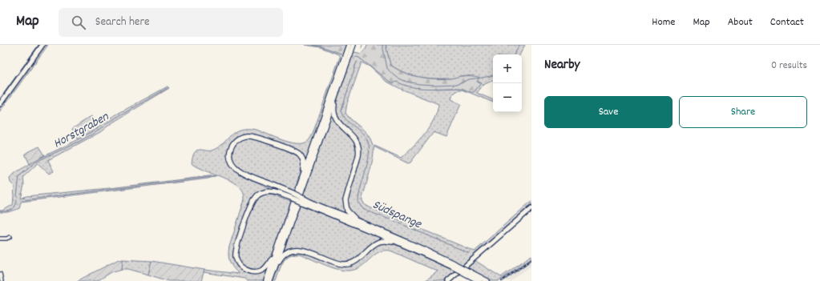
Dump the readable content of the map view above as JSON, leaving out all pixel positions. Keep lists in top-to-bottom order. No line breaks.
{"water":["Horstgraben","Südspange"],"page":{"header":"Map","search":"Search here","nav":["Home","Map","About","Contact"],"heading":["Nearby","0 results"],"map_buttons":["+","−"],"buttons":["Save","Share"]}}
